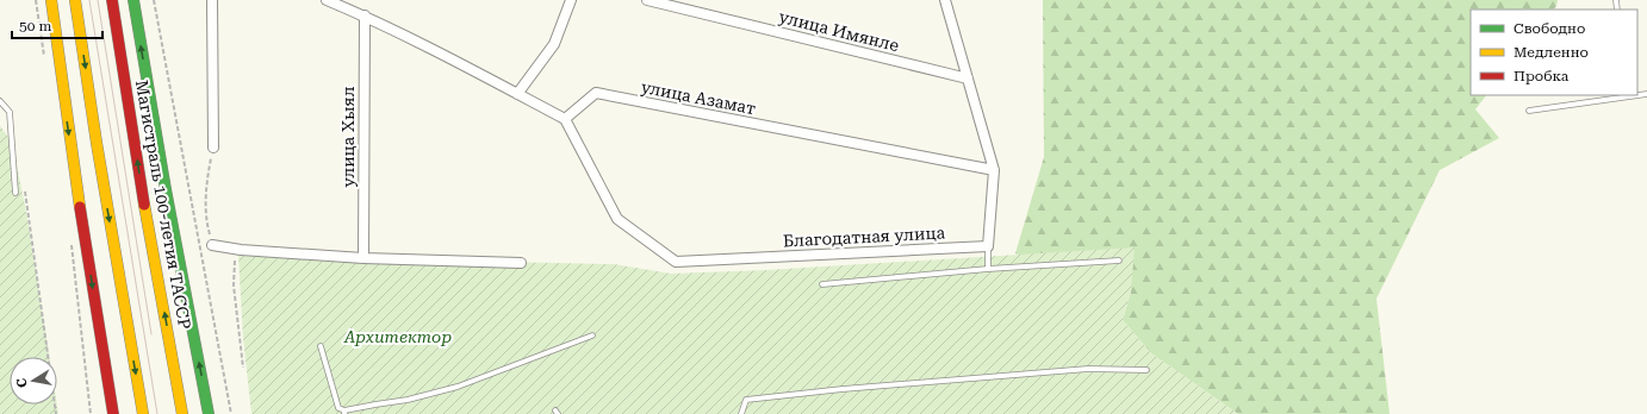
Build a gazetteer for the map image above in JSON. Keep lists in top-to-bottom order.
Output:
{
  "streets": {
    "main road": ["Магистраль 100-летия ТАССР"],
    "street": [
      "улица Имянле",
      "улица Азамат",
      "улица Хыял",
      "Благодатная улица"
    ]
  },
  "crossings": [
    ["улица Азамат", "Благодатная улица"]
  ],
  "parks": ["Архитектор"],
  "legend": ["Свободно", "Медленно", "Пробка"],
  "scale_bar": "50 m",
  "north": "left"
}
